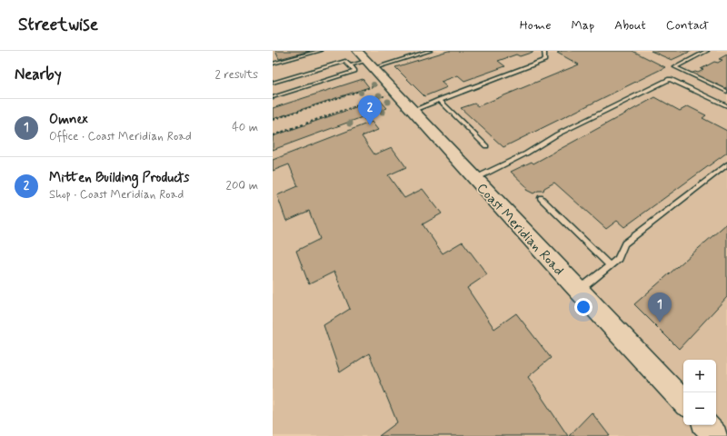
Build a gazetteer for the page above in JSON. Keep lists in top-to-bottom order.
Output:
{
  "streets": {
    "street": ["Coast Meridian Road"]
  },
  "page": {
    "header": "Streetwise",
    "nav": [
      "Home",
      "Map",
      "About",
      "Contact"
    ],
    "heading": ["Nearby", "2 results"],
    "pins": ["2", "1"],
    "list": [
      {
        "mark": "1",
        "name": "Omnex",
        "note": "Office · Coast Meridian Road",
        "value": "40 m"
      },
      {
        "mark": "2",
        "name": "Mitten Building Products",
        "note": "Shop · Coast Meridian Road",
        "value": "200 m"
      }
    ],
    "map_buttons": ["+", "−"]
  }
}
